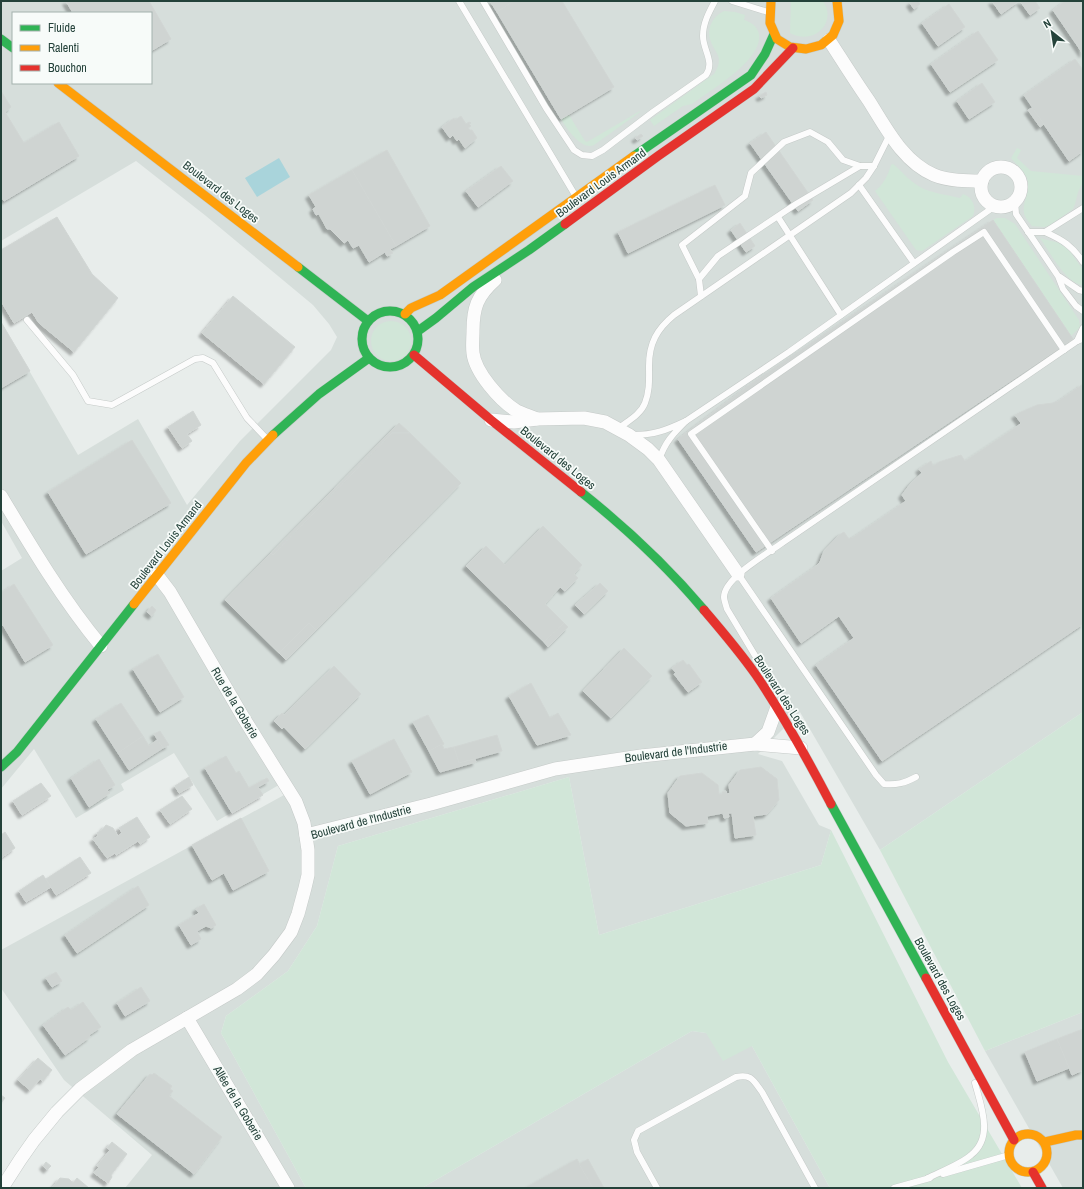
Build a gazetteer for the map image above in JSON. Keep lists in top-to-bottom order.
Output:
{
  "streets": {
    "main road": ["Boulevard Louis Armand", "Boulevard des Loges"],
    "street": ["Rue de la Goberie", "Boulevard de l'Industrie", "Allée de la Goberie"]
  },
  "crossings": [
    ["Boulevard Louis Armand", "Boulevard des Loges"],
    ["Boulevard Louis Armand", "Rue de la Goberie"],
    ["Boulevard des Loges", "Boulevard de l'Industrie"],
    ["Rue de la Goberie", "Boulevard de l'Industrie"],
    ["Boulevard de l'Industrie", "Allée de la Goberie"]
  ],
  "legend": ["Fluide", "Ralenti", "Bouchon"],
  "north": "top left"
}
